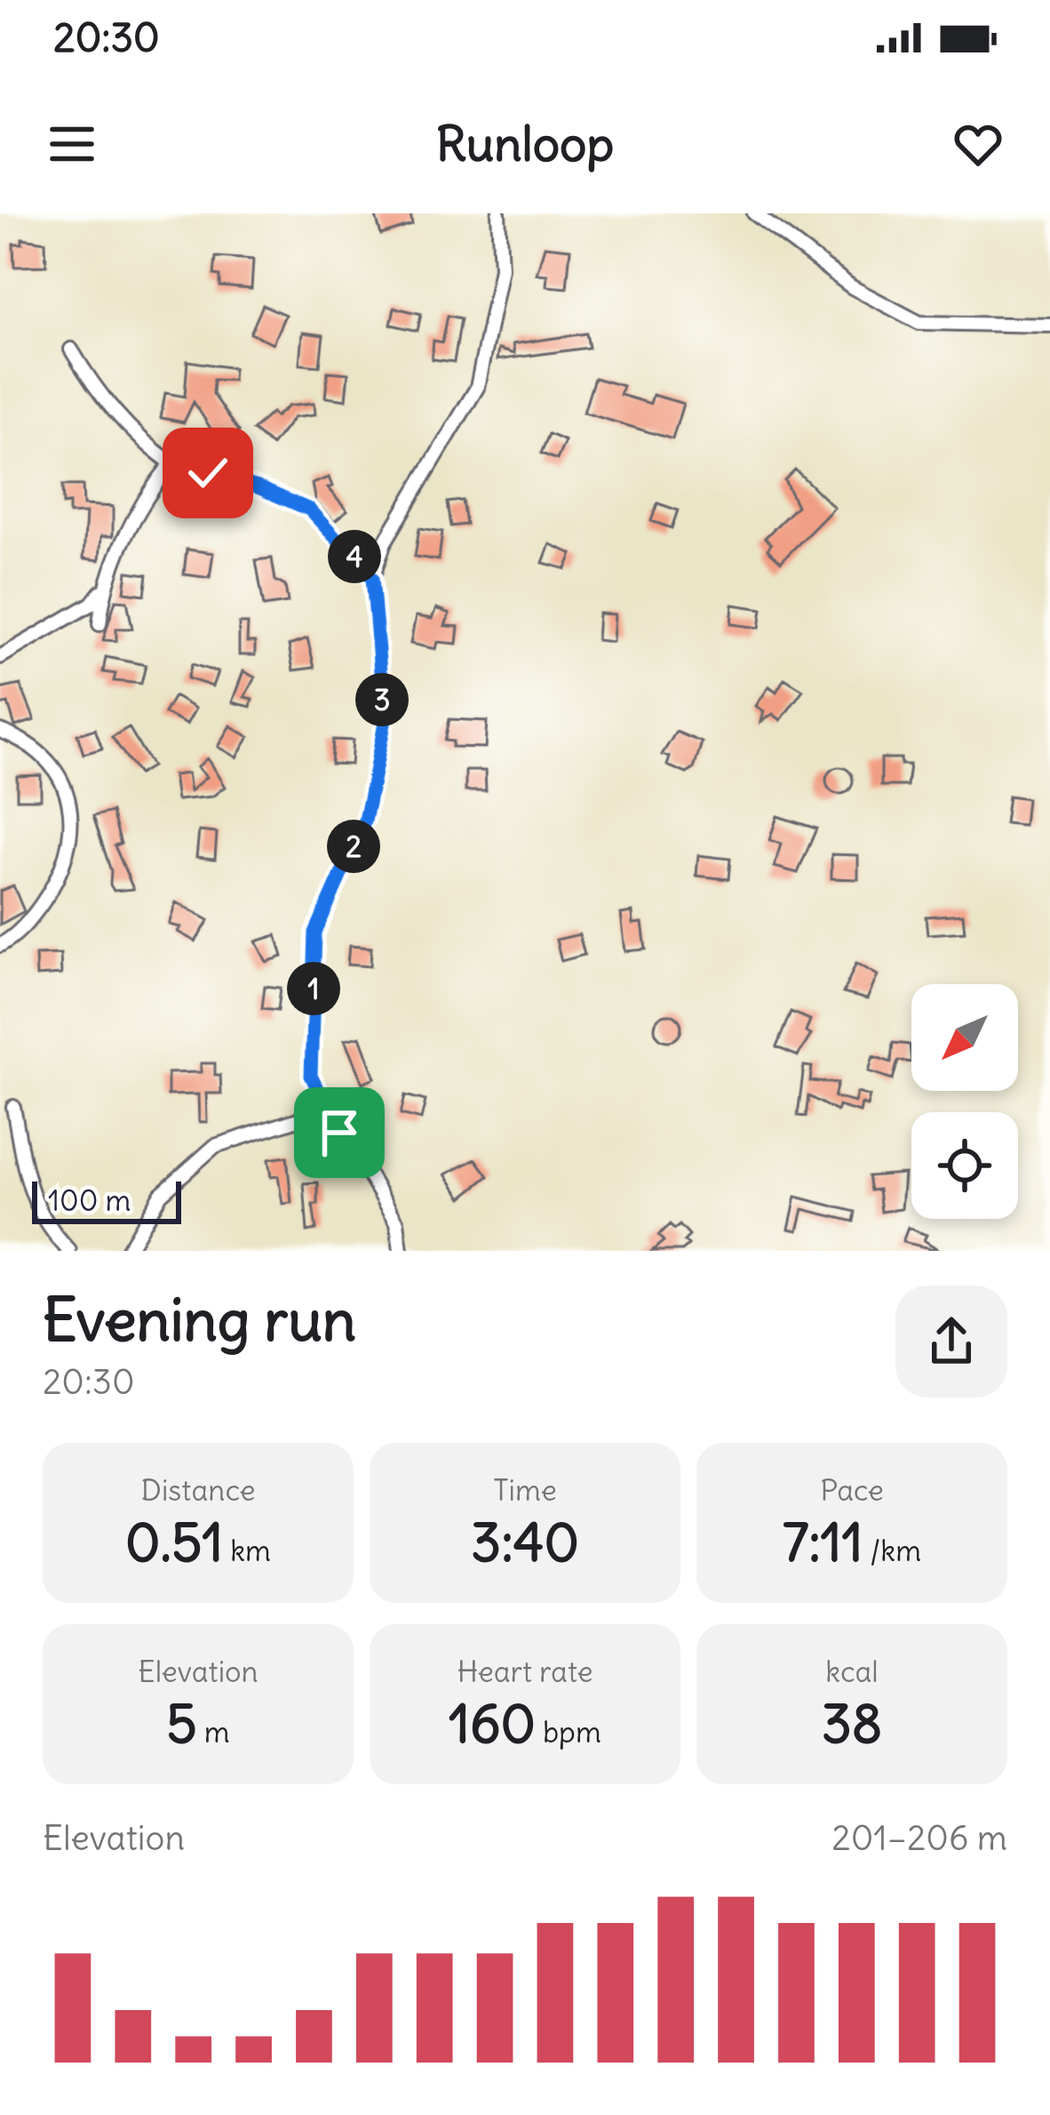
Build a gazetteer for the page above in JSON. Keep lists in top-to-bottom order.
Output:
{
  "scale_bar": "100 m",
  "north": "bottom left",
  "page": {
    "status": "20:30",
    "header": "Runloop",
    "pins": [
      "4",
      "3",
      "2",
      "1"
    ],
    "scale": "100 m",
    "heading": ["Evening run", "20:30"],
    "stats": [
      ["Distance", "0.51 km"],
      ["Time", "3:40"],
      ["Pace", "7:11 /km"],
      ["Elevation", "5 m"],
      ["Heart rate", "160 bpm"],
      ["kcal", "38"]
    ],
    "chart": ["Elevation", "201–206 m"]
  }
}
